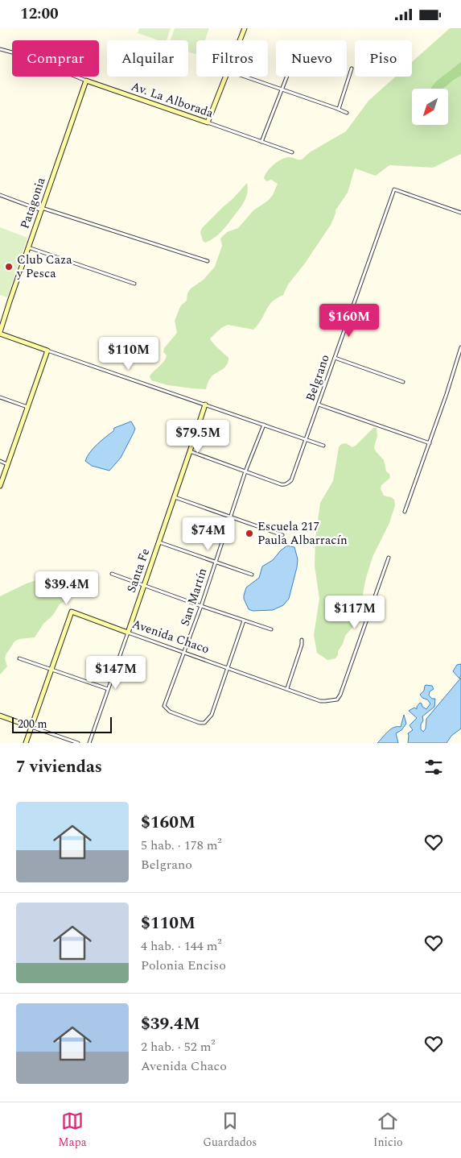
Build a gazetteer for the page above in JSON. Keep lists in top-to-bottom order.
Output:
{
  "streets": {
    "main road": [
      "Av. La Alborada",
      "Patagonia",
      "Santa Fe",
      "Avenida Chaco"
    ],
    "street": ["Belgrano", "San Martín"]
  },
  "crossings": [
    ["Av. La Alborada", "Patagonia"],
    ["Belgrano", "San Martín"],
    ["Santa Fe", "Avenida Chaco"],
    ["San Martín", "Avenida Chaco"]
  ],
  "places": ["Club Caza y Pesca", "Escuela 217 Paula Albarracín"],
  "scale_bar": "200 m",
  "north": "bottom left",
  "page": {
    "status": "12:00",
    "chip": [
      "Comprar",
      "Alquilar",
      "Filtros",
      "Nuevo",
      "Piso"
    ],
    "price": [
      "$160M",
      "$110M",
      "$79.5M",
      "$74M",
      "$39.4M",
      "$117M",
      "$147M"
    ],
    "scale": "200 m",
    "heading": "7 viviendas",
    "list": [
      {
        "name": "$160M",
        "note": "5 hab. · 178 m² · Belgrano"
      },
      {
        "name": "$110M",
        "note": "4 hab. · 144 m² · Polonia Enciso"
      },
      {
        "name": "$39.4M",
        "note": "2 hab. · 52 m² · Avenida Chaco"
      }
    ],
    "tabs": ["Mapa", "Guardados", "Inicio"]
  }
}
